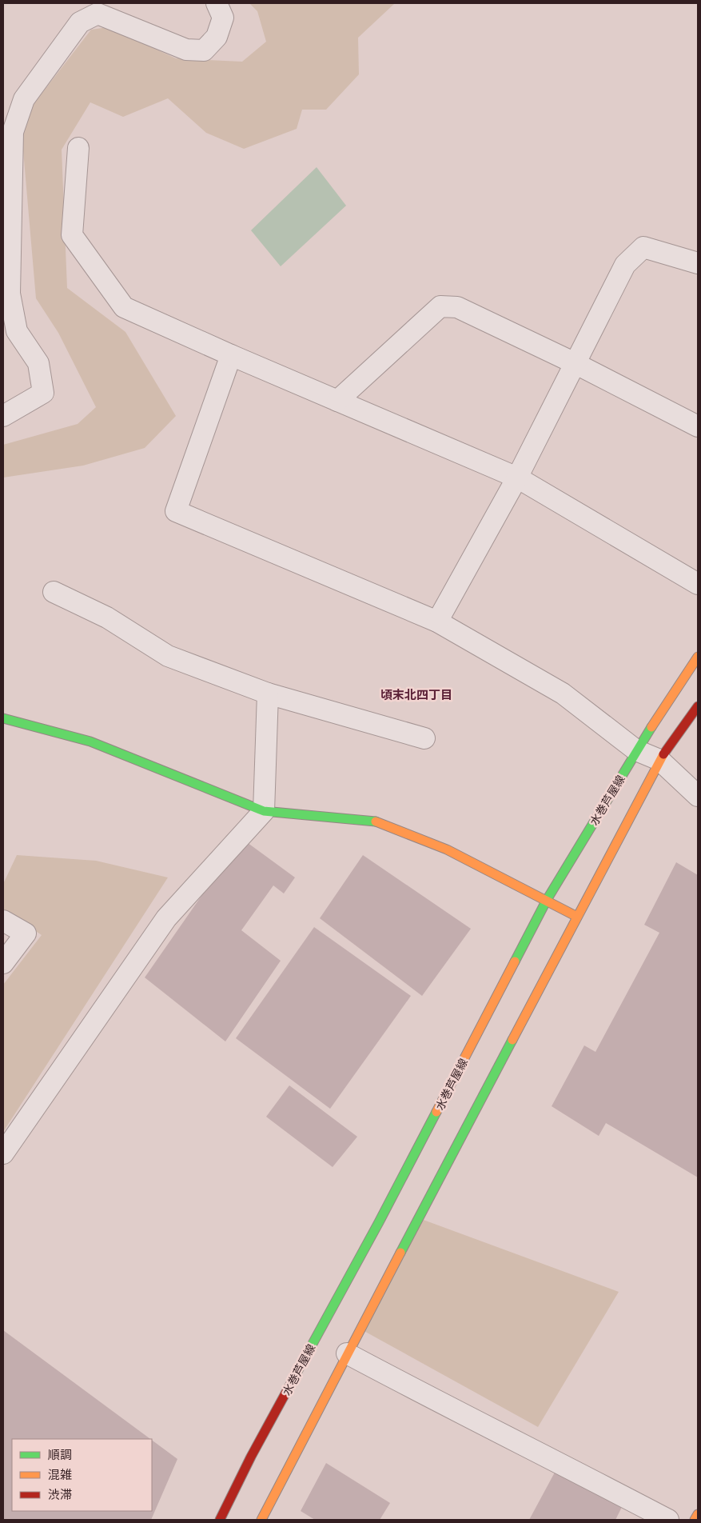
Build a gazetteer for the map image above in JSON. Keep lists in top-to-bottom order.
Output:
{
  "streets": {
    "main road": ["水巻芦屋線"]
  },
  "districts": ["頃末北四丁目"],
  "legend": ["順調", "混雑", "渋滞"]
}
